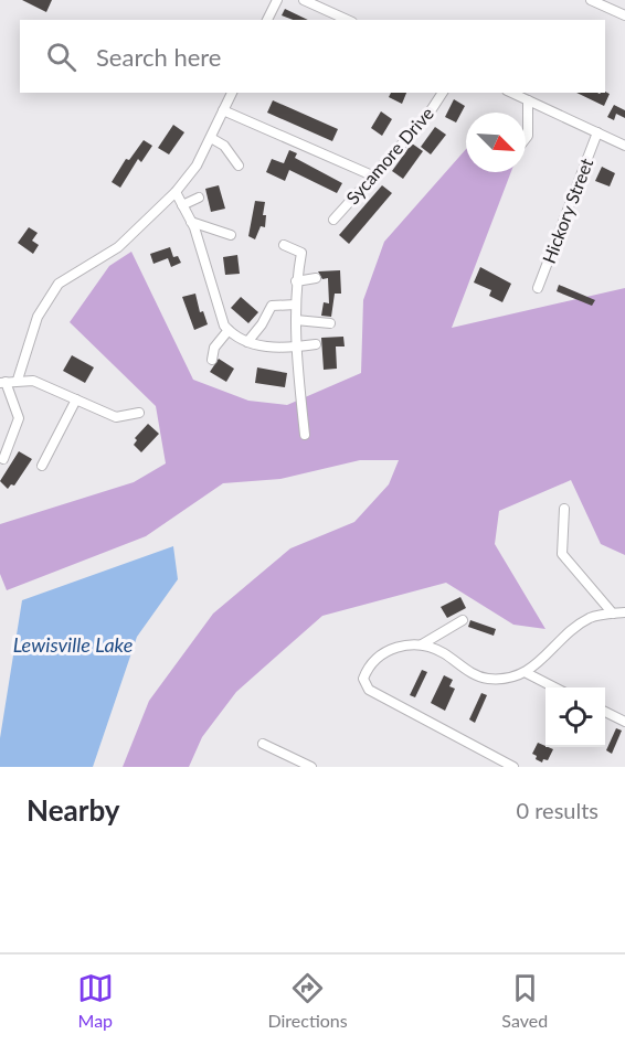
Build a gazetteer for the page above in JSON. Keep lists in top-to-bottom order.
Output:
{
  "streets": {
    "street": ["Sycamore Drive", "Hickory Street"]
  },
  "water": ["Lewisville Lake"],
  "north": "bottom right",
  "page": {
    "search": "Search here",
    "heading": ["Nearby", "0 results"],
    "nav": ["Map", "Directions", "Saved"]
  }
}
